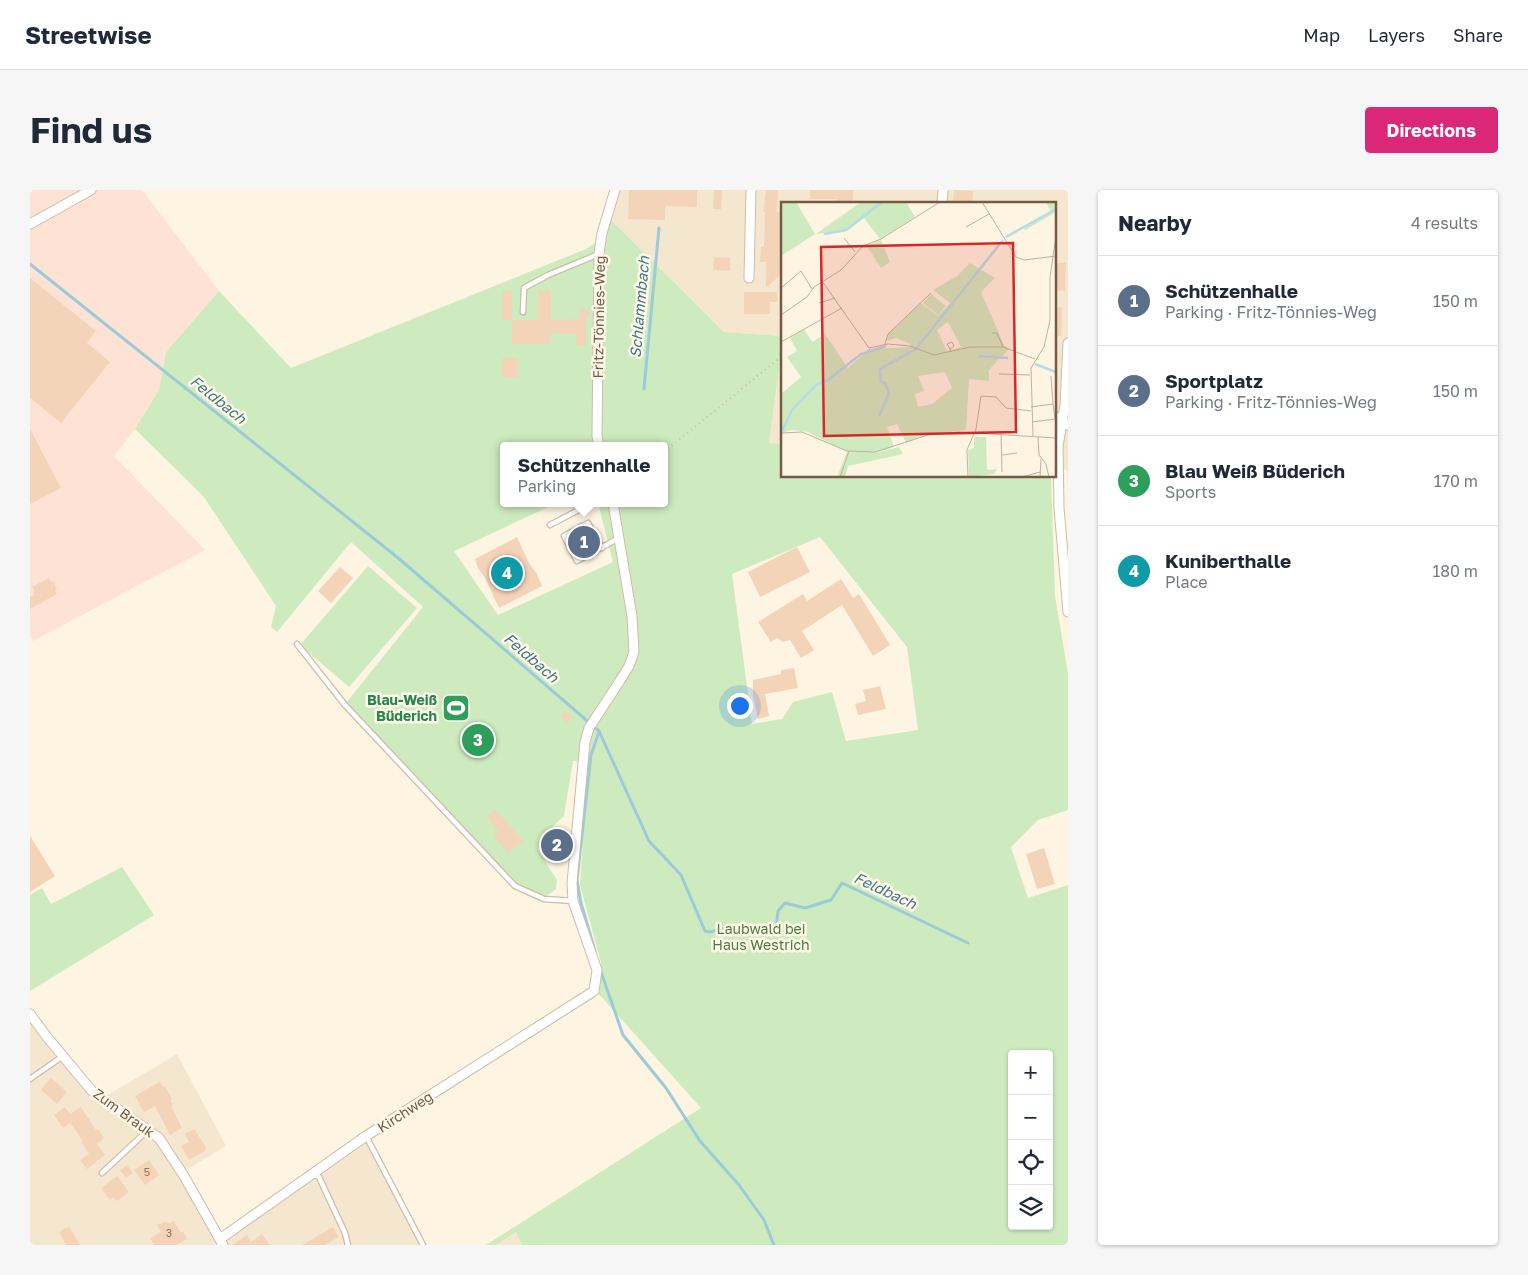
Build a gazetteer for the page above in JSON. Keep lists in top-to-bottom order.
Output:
{
  "streets": {
    "street": ["Fritz-Tönnies-Weg", "Kirchweg", "Zum Brauk"]
  },
  "crossings": [
    ["Kirchweg", "Zum Brauk"]
  ],
  "water": ["Schlammbach", "Feldbach"],
  "parks": ["Laubwald bei Haus Westrich"],
  "places": {
    "sports": ["Blau-Weiß Büderich"]
  },
  "house_numbers": ["5", "3"],
  "page": {
    "header": "Streetwise",
    "nav": ["Map", "Layers", "Share"],
    "buttons": "Directions",
    "title": "Find us",
    "heading": ["Nearby", "4 results"],
    "list": [
      {
        "mark": "1",
        "name": "Schützenhalle",
        "note": "Parking · Fritz-Tönnies-Weg",
        "value": "150 m"
      },
      {
        "mark": "2",
        "name": "Sportplatz",
        "note": "Parking · Fritz-Tönnies-Weg",
        "value": "150 m"
      },
      {
        "mark": "3",
        "name": "Blau Weiß Büderich",
        "note": "Sports",
        "value": "170 m"
      },
      {
        "mark": "4",
        "name": "Kuniberthalle",
        "note": "Place",
        "value": "180 m"
      }
    ],
    "popup": ["Schützenhalle", "Parking"],
    "pins": [
      "1",
      "4",
      "3",
      "2"
    ],
    "map_buttons": ["+", "−"]
  }
}
